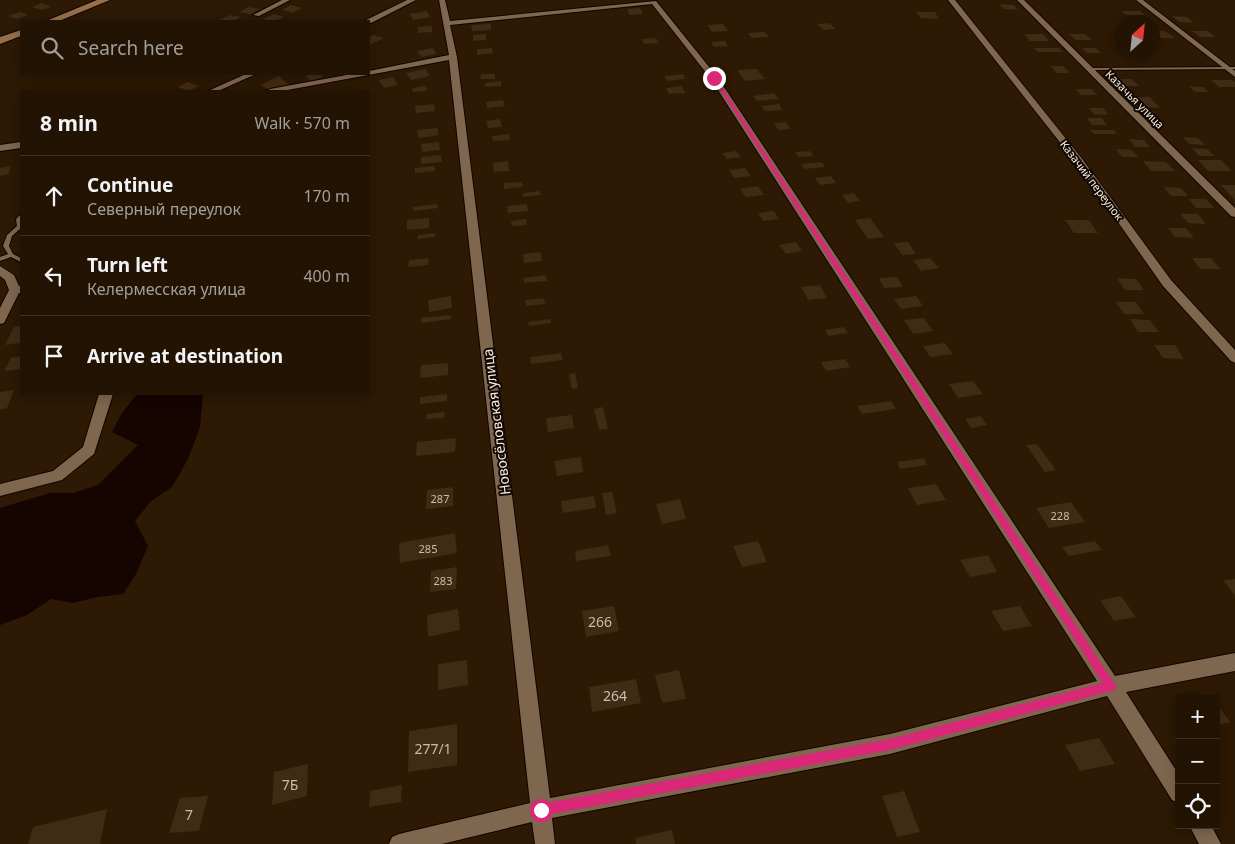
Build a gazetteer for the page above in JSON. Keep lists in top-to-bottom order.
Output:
{
  "streets": {
    "street": ["Казачья улица", "Казачий переулок", "Новосёловская улица"]
  },
  "house_numbers": [
    "287",
    "228",
    "285",
    "283",
    "266",
    "264",
    "277/1",
    "7Б",
    "7"
  ],
  "north": "top right",
  "page": {
    "search": "Search here",
    "heading": ["8 min", "Walk · 570 m"],
    "list": [
      ["Continue", "Северный переулок", "170 m"],
      ["Turn left", "Келермесская улица", "400 m"],
      "Arrive at destination"
    ],
    "map_buttons": ["+", "−"]
  }
}
